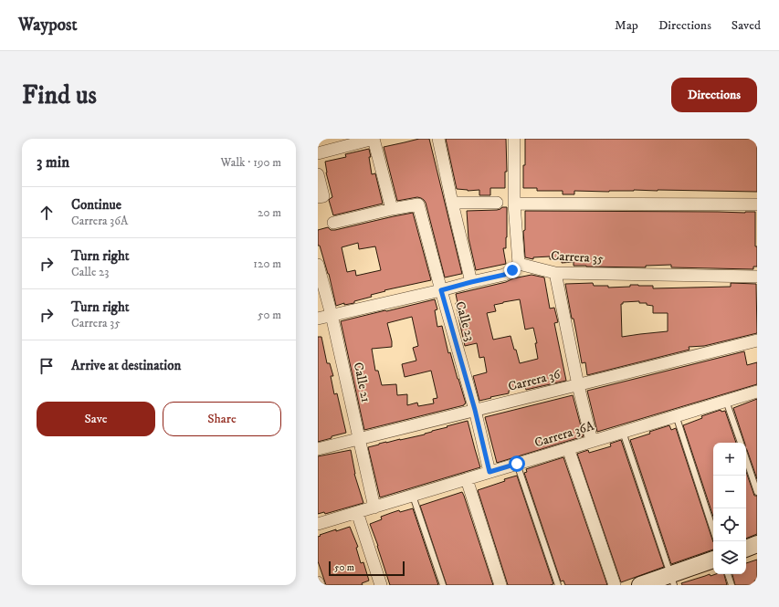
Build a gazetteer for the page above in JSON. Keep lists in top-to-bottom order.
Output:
{
  "streets": {
    "street": [
      "Carrera 35",
      "Calle 23",
      "Carrera 36",
      "Calle 21",
      "Carrera 36A"
    ]
  },
  "crossings": [
    ["Calle 23", "Carrera 36"],
    ["Calle 23", "Carrera 36A"],
    ["Carrera 36", "Calle 21"],
    ["Calle 21", "Carrera 36A"]
  ],
  "scale_bar": "50 m",
  "page": {
    "header": "Waypost",
    "nav": ["Map", "Directions", "Saved"],
    "buttons": [
      "Directions",
      ["Save", "Share"]
    ],
    "title": "Find us",
    "heading": ["3 min", "Walk · 190 m"],
    "list": [
      ["Continue", "Carrera 36A", "20 m"],
      ["Turn right", "Calle 23", "120 m"],
      ["Turn right", "Carrera 35", "50 m"],
      "Arrive at destination"
    ],
    "map_buttons": ["+", "−"],
    "scale": "50 m"
  }
}
